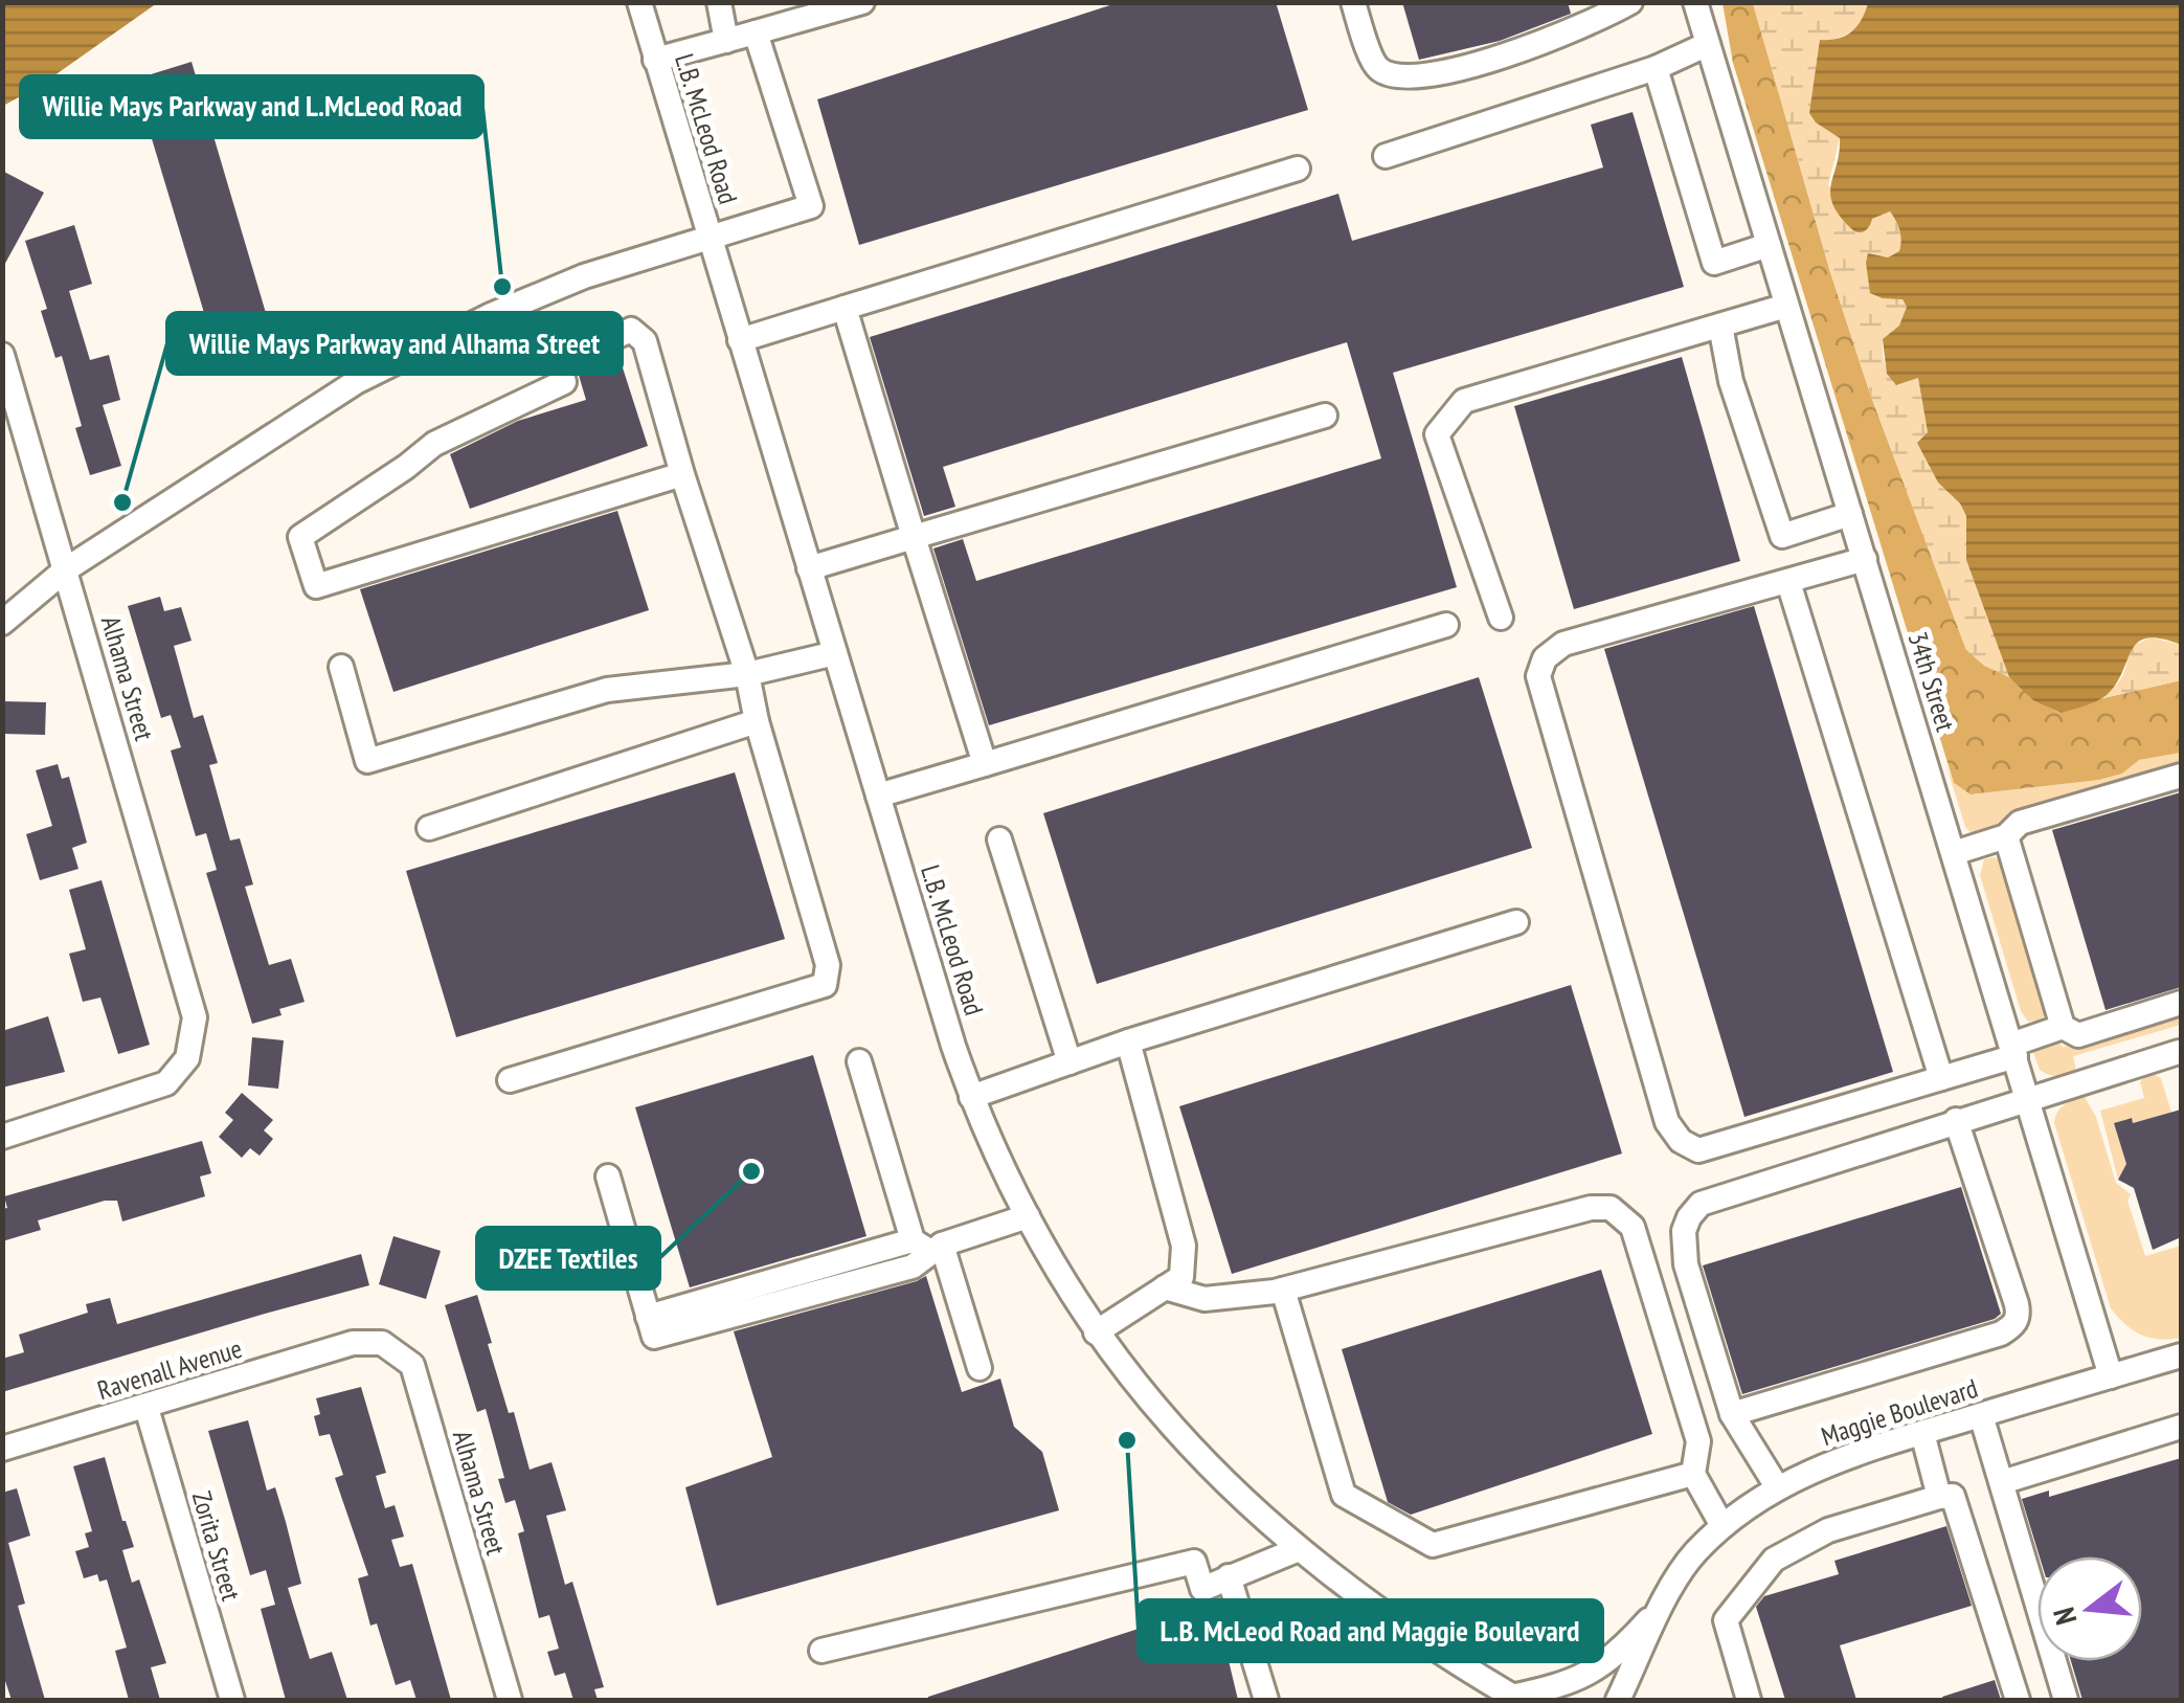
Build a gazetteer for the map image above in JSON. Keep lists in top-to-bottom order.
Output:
{
  "streets": {
    "street": [
      "L.B. McLeod Road",
      "Alhama Street",
      "34th Street",
      "Ravenall Avenue",
      "Maggie Boulevard",
      "Zorita Street"
    ]
  },
  "crossings": [
    ["Alhama Street", "Ravenall Avenue"],
    ["34th Street", "Maggie Boulevard"],
    ["Ravenall Avenue", "Zorita Street"]
  ],
  "places": [
    "Willie Mays Parkway and L.McLeod Road",
    "Willie Mays Parkway and Alhama Street",
    "DZEE Textiles",
    "L.B. McLeod Road and Maggie Boulevard"
  ],
  "north": "left"
}
